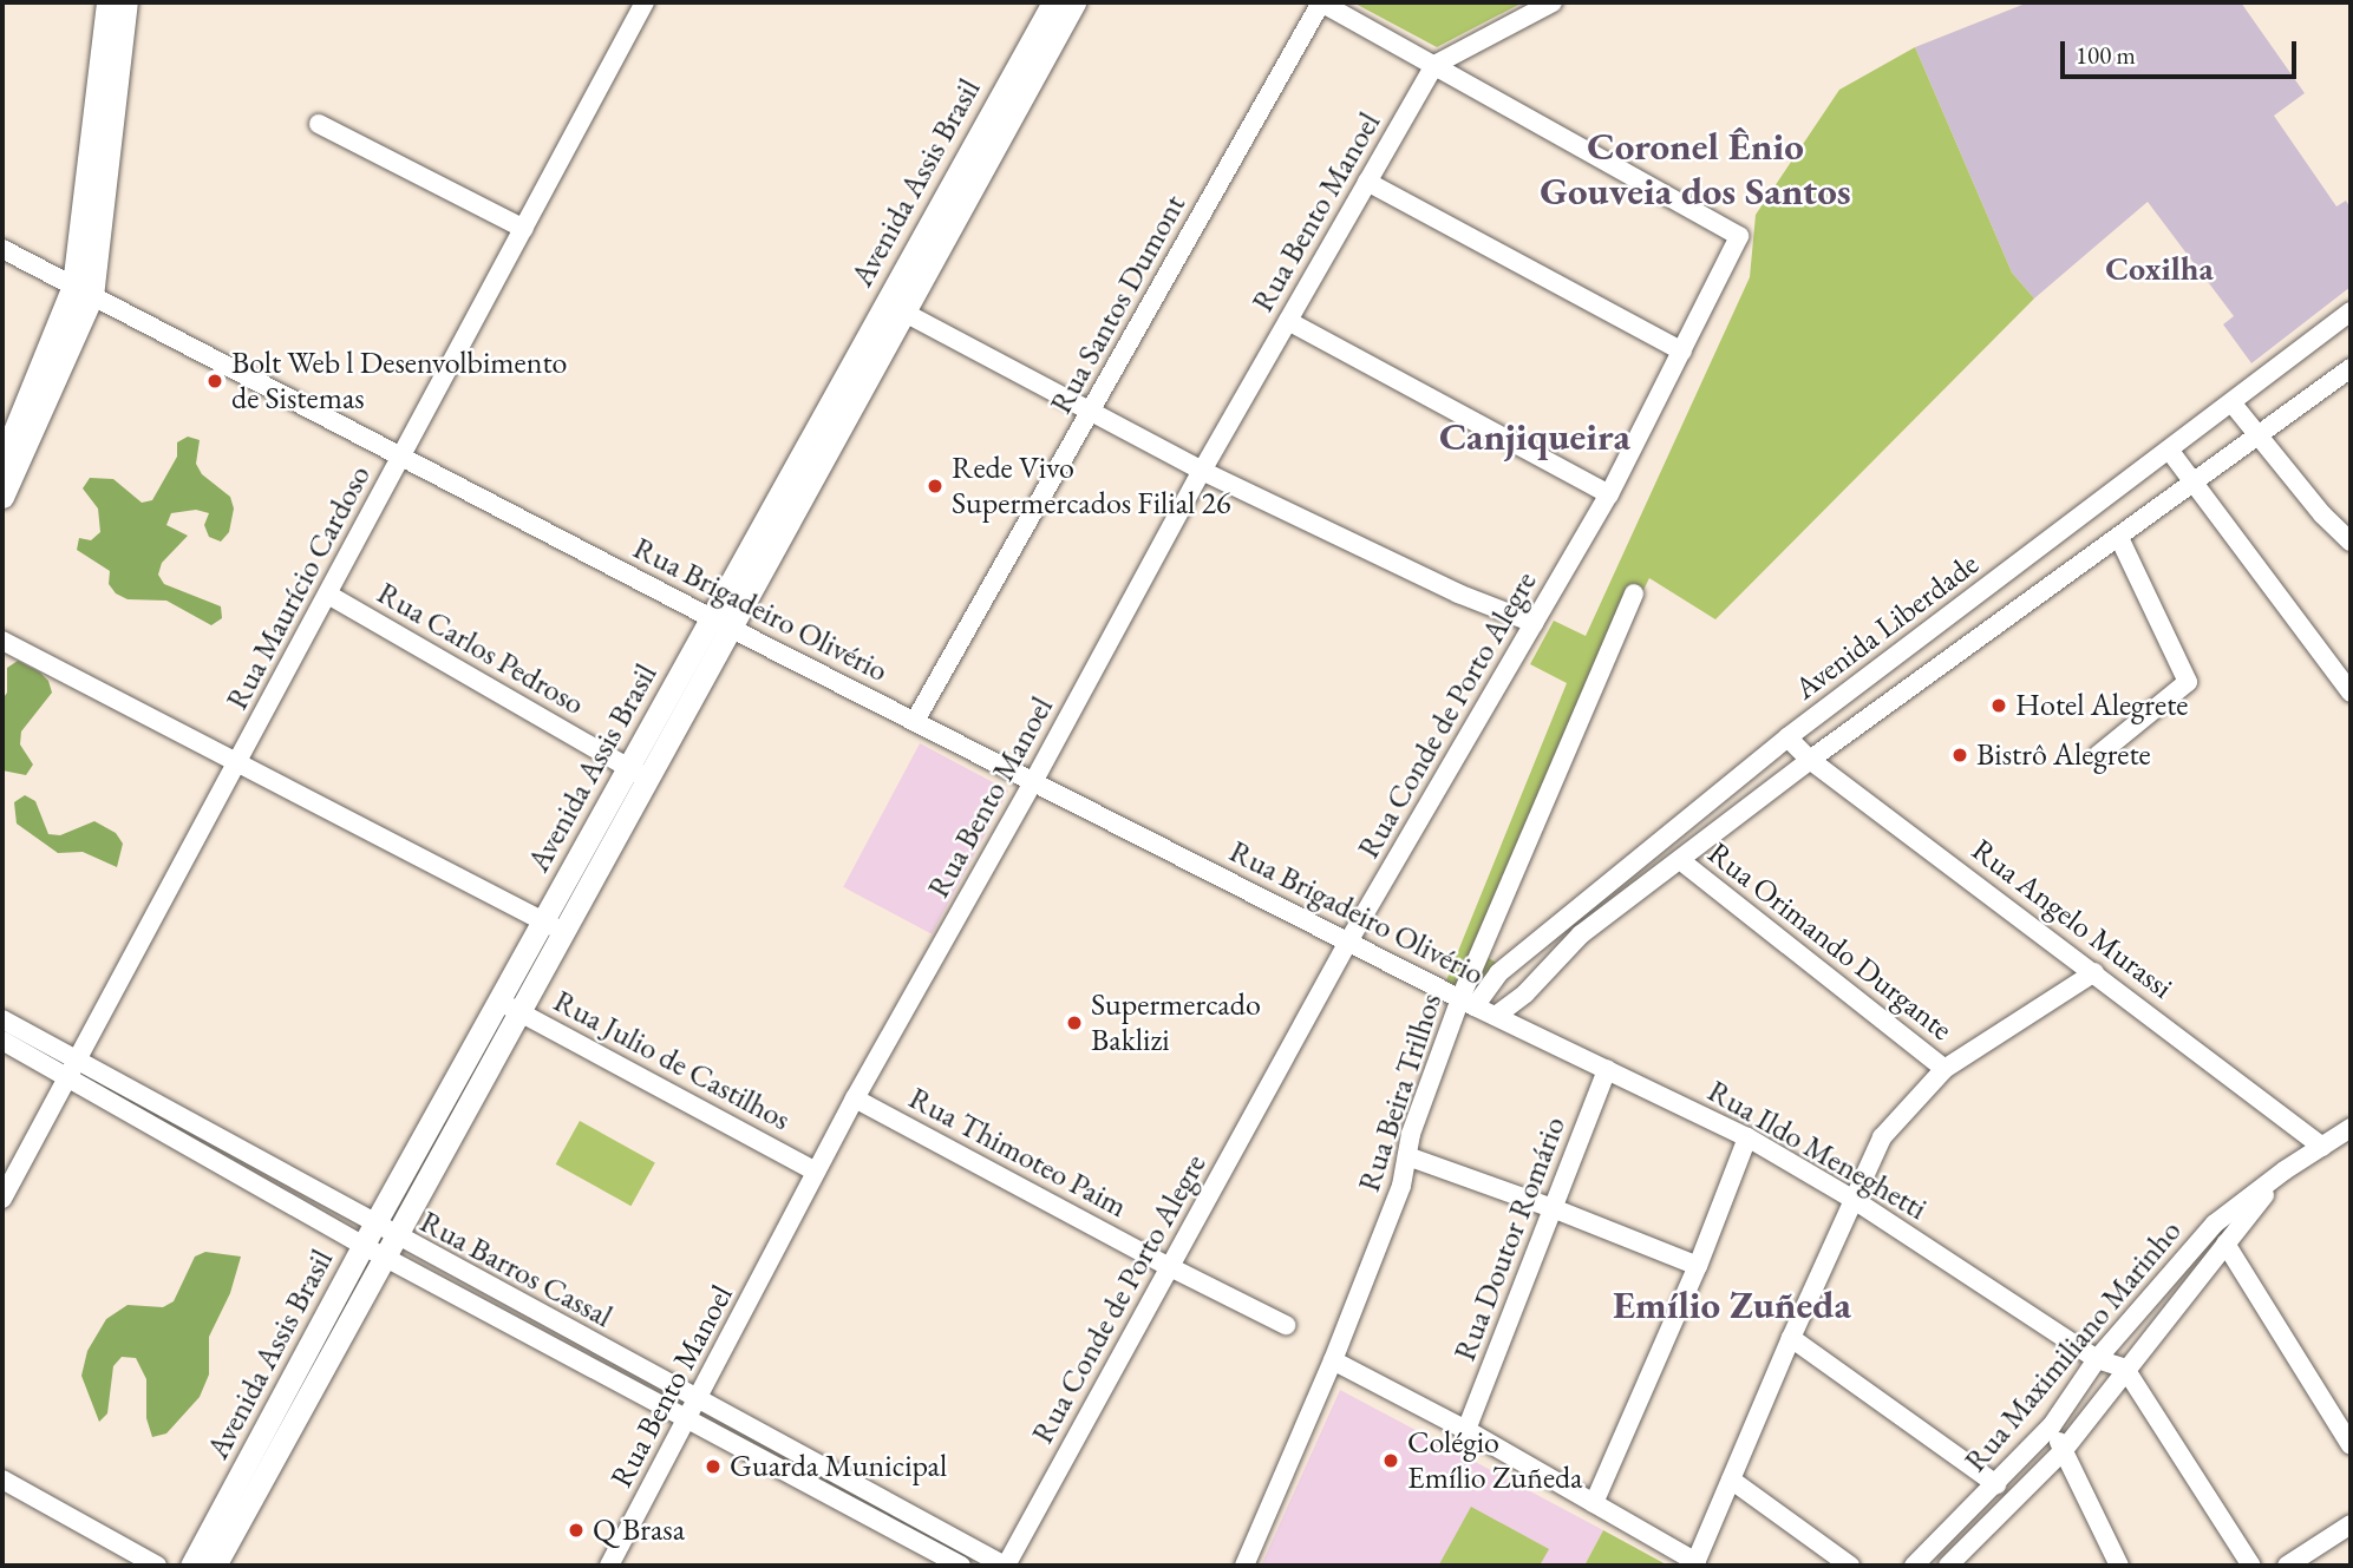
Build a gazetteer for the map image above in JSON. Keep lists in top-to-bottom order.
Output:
{
  "streets": {
    "main road": ["Avenida Assis Brasil"],
    "street": [
      "Rua Bento Manoel",
      "Rua Santos Dumont",
      "Rua Maurício Cardoso",
      "Rua Brigadeiro Olivério",
      "Avenida Liberdade",
      "Rua Carlos Pedroso",
      "Rua Conde de Porto Alegre",
      "Rua Angelo Murassi",
      "Rua Orimando Durgante",
      "Rua Julio de Castilhos",
      "Rua Beira Trilhos",
      "Rua Ildo Meneghetti",
      "Rua Thimoteo Paim",
      "Rua Doutor Romário",
      "Rua Barros Cassal",
      "Rua Maximiliano Marinho"
    ]
  },
  "crossings": [
    ["Avenida Assis Brasil", "Rua Brigadeiro Olivério"],
    ["Avenida Assis Brasil", "Rua Carlos Pedroso"],
    ["Avenida Assis Brasil", "Rua Julio de Castilhos"],
    ["Avenida Assis Brasil", "Rua Barros Cassal"],
    ["Rua Bento Manoel", "Rua Brigadeiro Olivério"],
    ["Rua Bento Manoel", "Rua Conde de Porto Alegre"],
    ["Rua Bento Manoel", "Rua Julio de Castilhos"],
    ["Rua Bento Manoel", "Rua Thimoteo Paim"],
    ["Rua Bento Manoel", "Rua Barros Cassal"],
    ["Rua Santos Dumont", "Rua Brigadeiro Olivério"],
    ["Rua Maurício Cardoso", "Rua Brigadeiro Olivério"],
    ["Rua Maurício Cardoso", "Rua Carlos Pedroso"],
    ["Rua Maurício Cardoso", "Rua Barros Cassal"],
    ["Rua Brigadeiro Olivério", "Avenida Liberdade"],
    ["Rua Brigadeiro Olivério", "Rua Conde de Porto Alegre"],
    ["Rua Brigadeiro Olivério", "Rua Beira Trilhos"],
    ["Rua Brigadeiro Olivério", "Rua Ildo Meneghetti"],
    ["Avenida Liberdade", "Rua Angelo Murassi"],
    ["Avenida Liberdade", "Rua Orimando Durgante"],
    ["Avenida Liberdade", "Rua Beira Trilhos"],
    ["Avenida Liberdade", "Rua Ildo Meneghetti"],
    ["Rua Conde de Porto Alegre", "Rua Thimoteo Paim"],
    ["Rua Conde de Porto Alegre", "Rua Barros Cassal"],
    ["Rua Angelo Murassi", "Rua Maximiliano Marinho"],
    ["Rua Ildo Meneghetti", "Rua Doutor Romário"],
    ["Rua Ildo Meneghetti", "Rua Maximiliano Marinho"]
  ],
  "districts": [
    "Coronel Ênio Gouveia dos Santos",
    "Coxilha",
    "Canjiqueira",
    "Emílio Zuñeda"
  ],
  "places": [
    "Bolt Web l Desenvolbimento de Sistemas",
    "Rede Vivo Supermercados Filial 26",
    "Hotel Alegrete",
    "Bistrô Alegrete",
    "Supermercado Baklizi",
    "Colégio Emílio Zuñeda",
    "Guarda Municipal",
    "Q Brasa"
  ],
  "scale_bar": "100 m"
}
